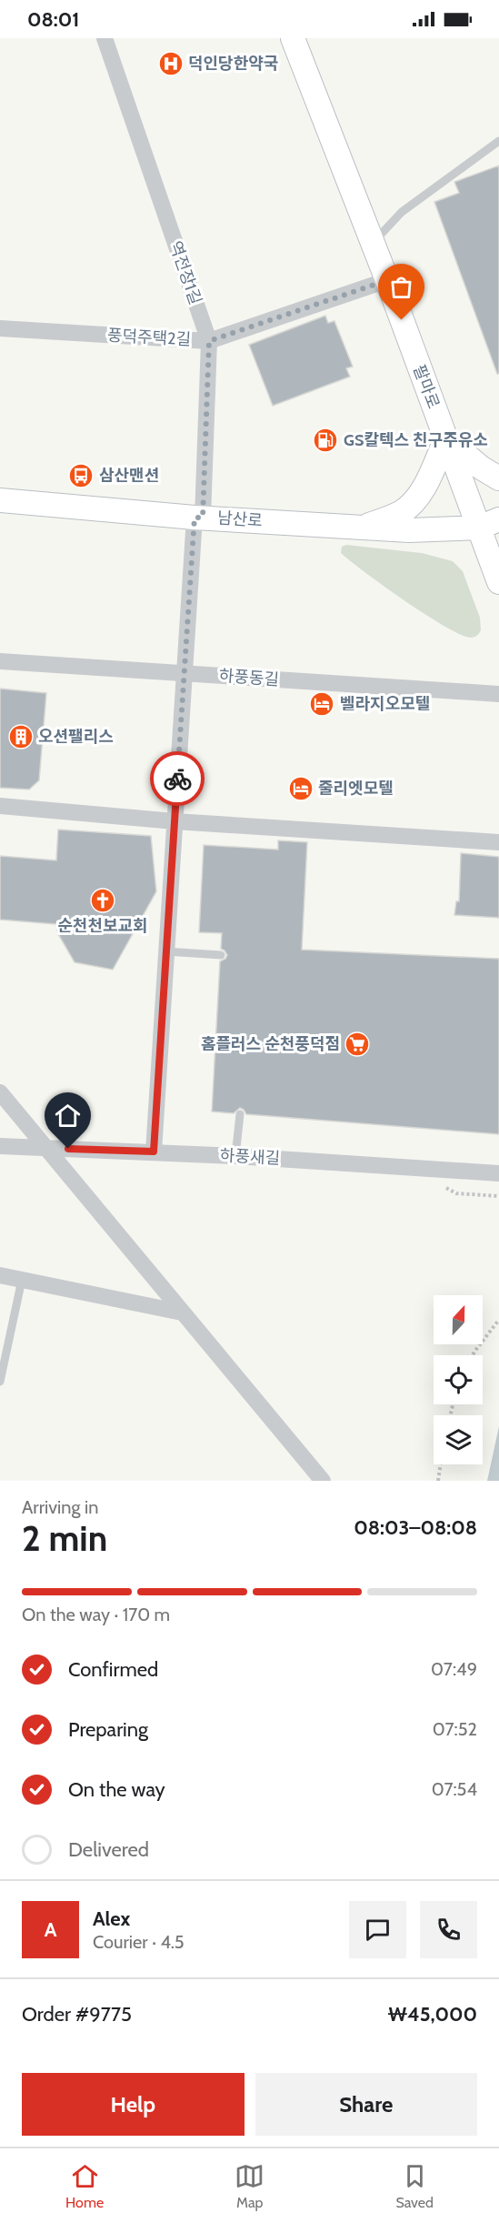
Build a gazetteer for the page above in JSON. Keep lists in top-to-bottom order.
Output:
{
  "streets": {
    "street": [
      "역전장1길",
      "풍덕주택2길",
      "팔마로",
      "남산로",
      "하풍동길",
      "하풍새길"
    ]
  },
  "crossings": [
    ["역전장1길", "풍덕주택2길"],
    ["역전장1길", "남산로"],
    ["역전장1길", "하풍동길"],
    ["역전장1길", "하풍새길"],
    ["풍덕주택2길", "팔마로"],
    ["팔마로", "남산로"]
  ],
  "places": {
    "hospital": ["덕인당한약국"],
    "fuel station": ["GS칼텍스 친구주유소"],
    "bus stop": ["삼산맨션"],
    "hotel": ["벨라지오모텔", "줄리엣모텔"],
    "building": ["오션팰리스"],
    "church": ["순천천보교회"],
    "supermarket": ["홈플러스 순천풍덕점"]
  },
  "north": "top",
  "page": {
    "status": "08:01",
    "heading": ["2 min", "Arriving in", "08:03–08:08"],
    "panel": [
      "Alex",
      "Courier · 4.5",
      "Order #9775",
      "₩45,000"
    ],
    "bar": "On the way · 170 m",
    "list": [
      ["Confirmed", "07:49"],
      ["Preparing", "07:52"],
      ["On the way", "07:54"],
      "Delivered"
    ],
    "round": "A",
    "buttons": ["Help", "Share"],
    "tabs": ["Home", "Map", "Saved"]
  }
}
